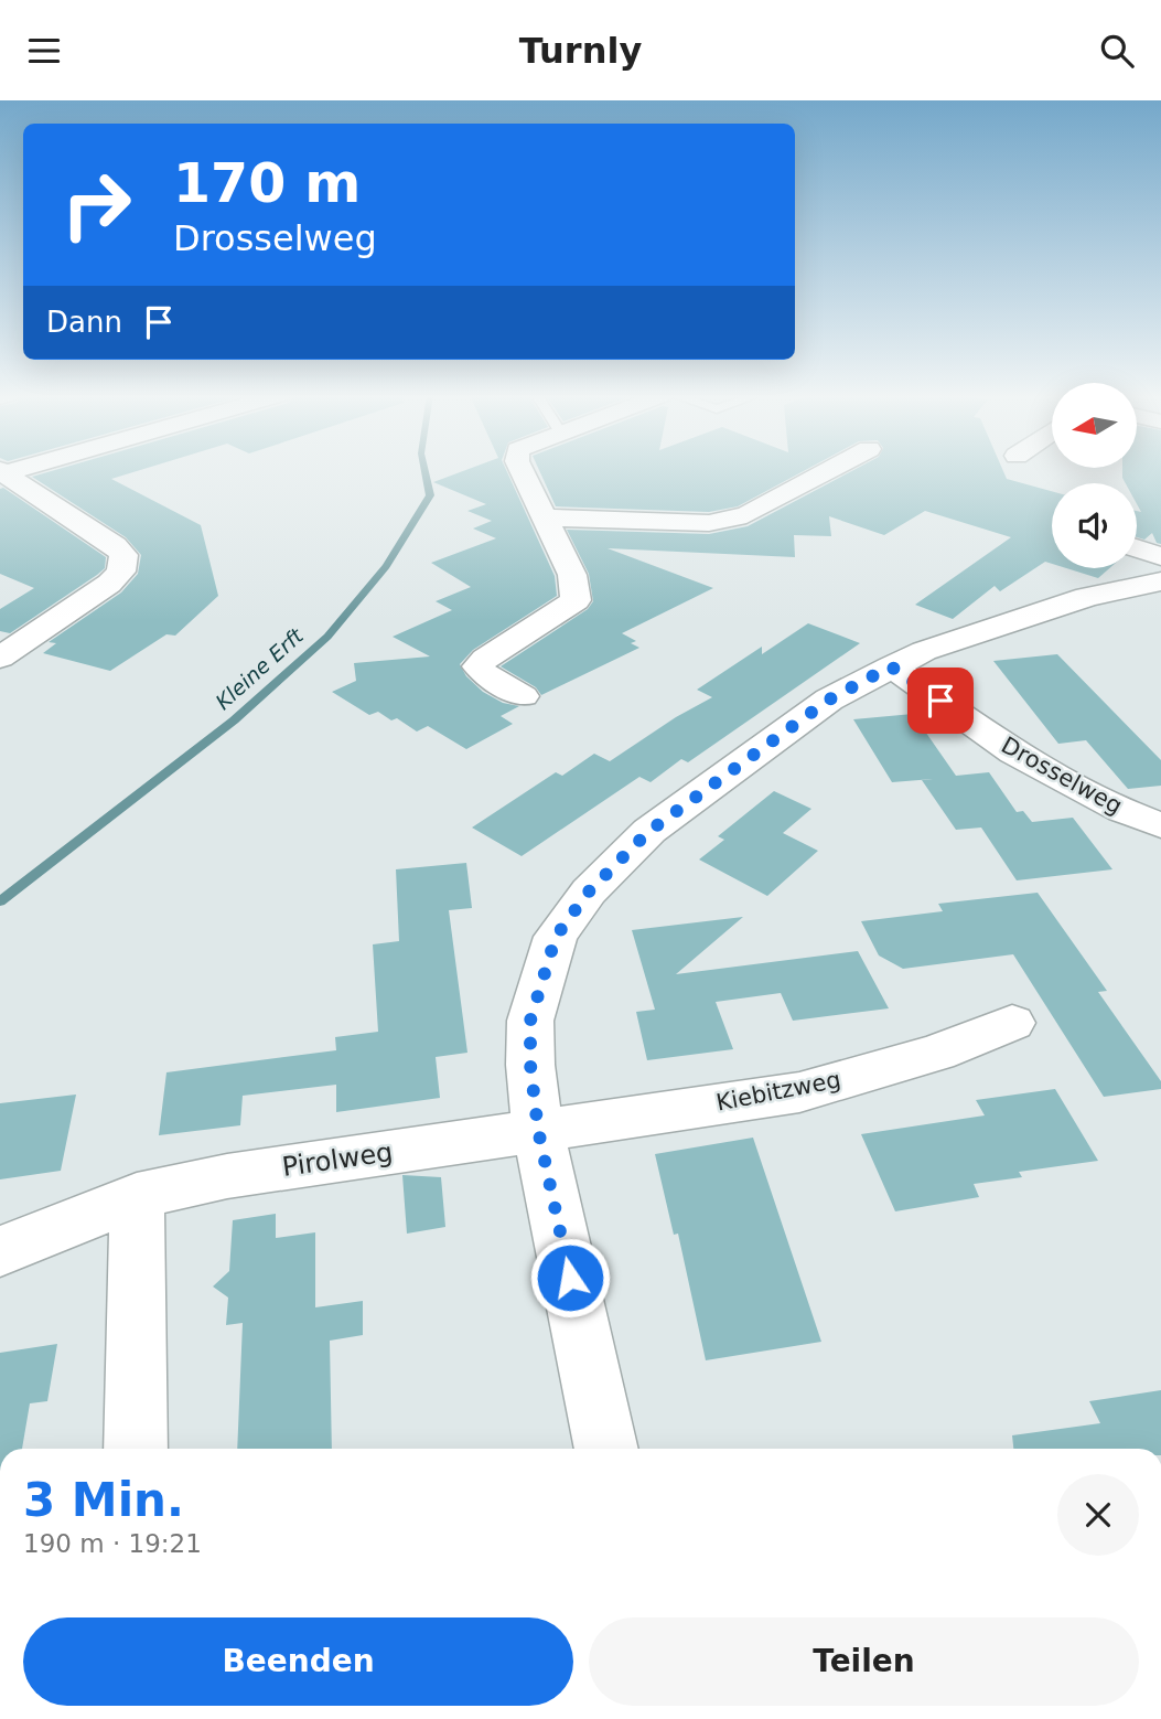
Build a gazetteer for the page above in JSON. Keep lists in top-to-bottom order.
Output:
{
  "streets": {
    "street": ["Drosselweg", "Kiebitzweg", "Pirolweg"]
  },
  "crossings": [
    ["Kiebitzweg", "Pirolweg"]
  ],
  "water": ["Kleine Erft"],
  "north": "left",
  "page": {
    "header": "Turnly",
    "turn": ["170 m", "Drosselweg"],
    "then": "Dann",
    "heading": ["3 Min.", "190 m · 19:21"],
    "buttons": ["Beenden", "Teilen"]
  }
}
